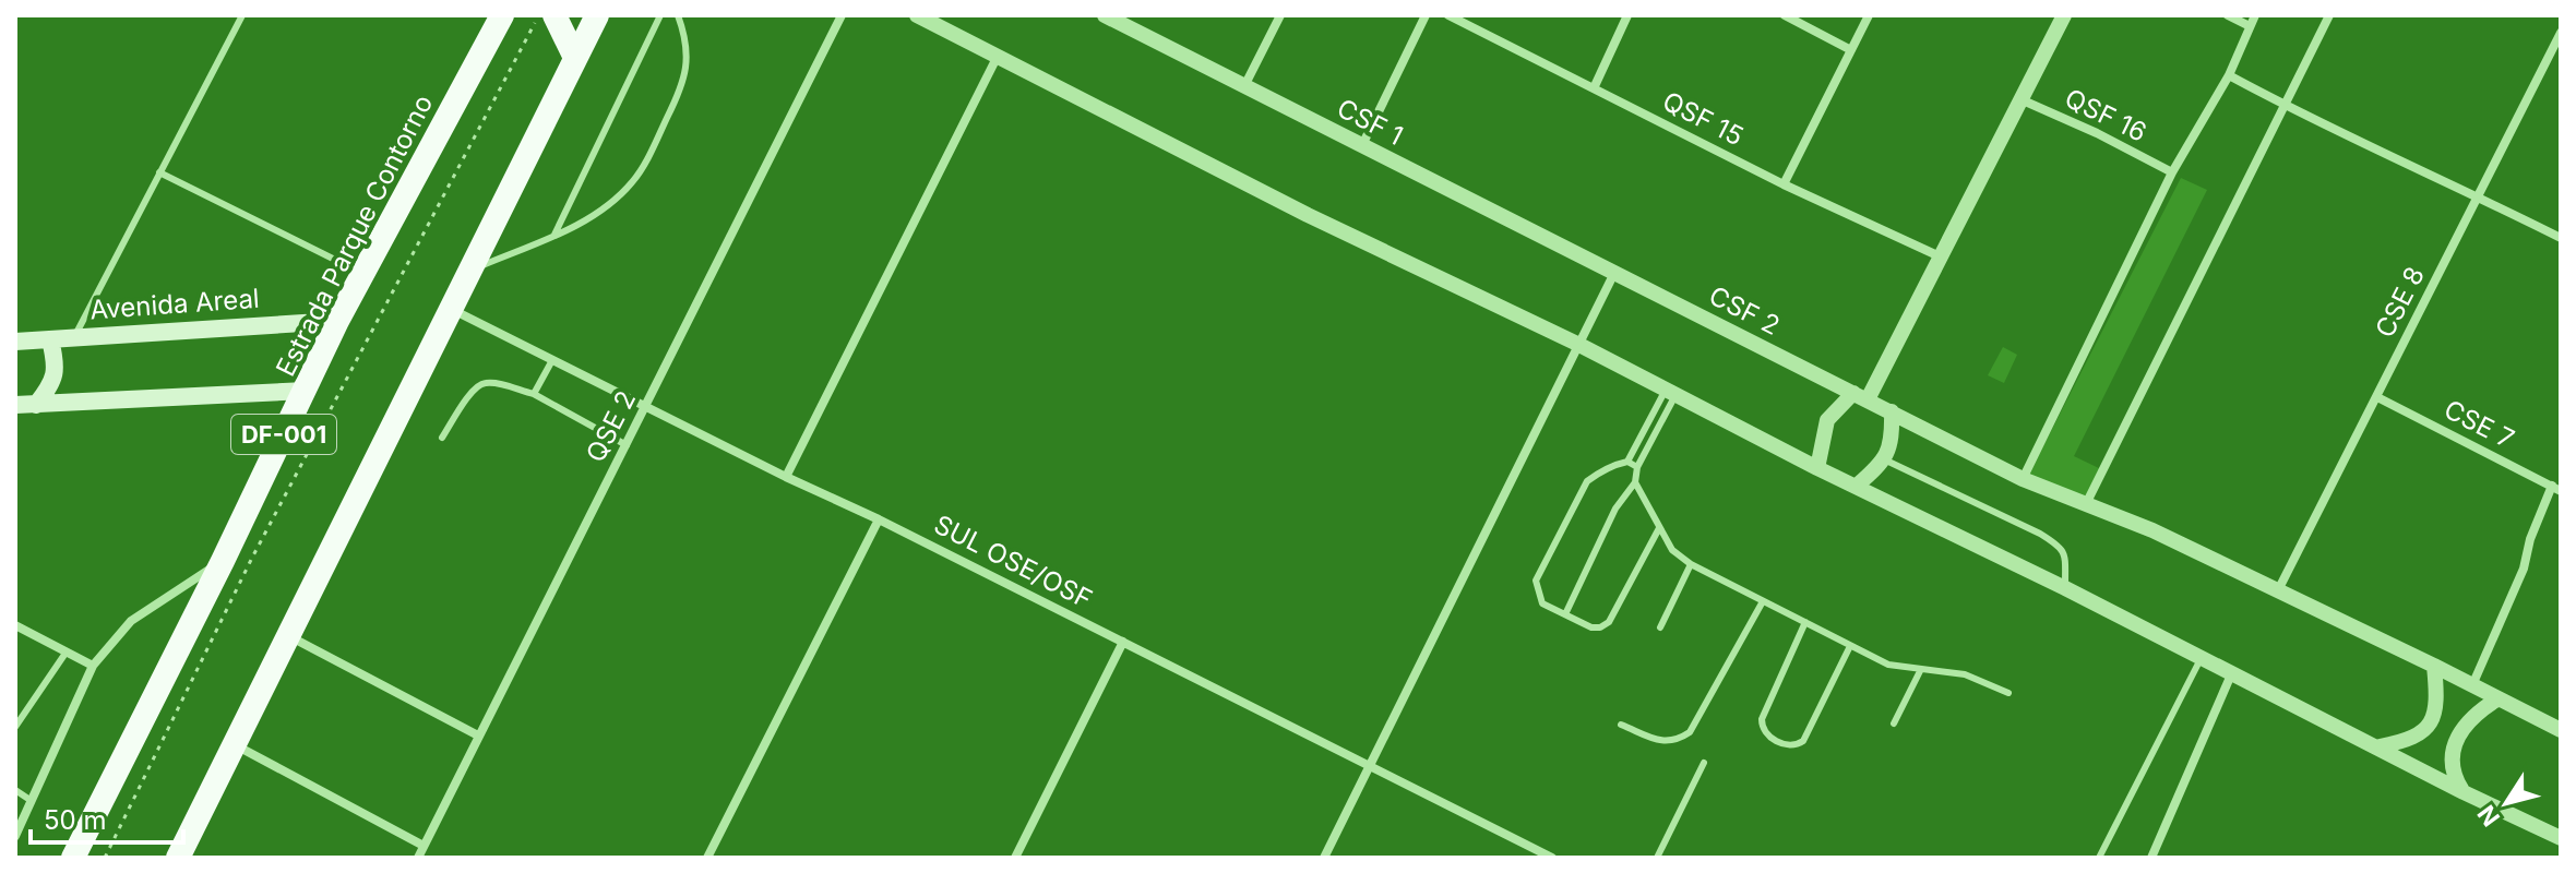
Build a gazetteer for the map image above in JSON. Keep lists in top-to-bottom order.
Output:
{
  "streets": {
    "highway": ["Estrada Parque Contorno", "DF-001"],
    "main road": ["Avenida Areal"],
    "street": [
      "QSF 16",
      "QSF 15",
      "CSF 1",
      "CSE 8",
      "CSF 2",
      "CSE 7",
      "QSE 2",
      "SUL OSE/OSF"
    ]
  },
  "crossings": [
    ["CSF 1", "CSF 2"],
    ["Estrada Parque Contorno", "Avenida Areal"],
    ["CSE 8", "CSE 7"],
    ["QSE 2", "SUL OSE/OSF"],
    ["DF-001", "SUL OSE/OSF"]
  ],
  "scale_bar": "50 m",
  "north": "bottom left"
}
